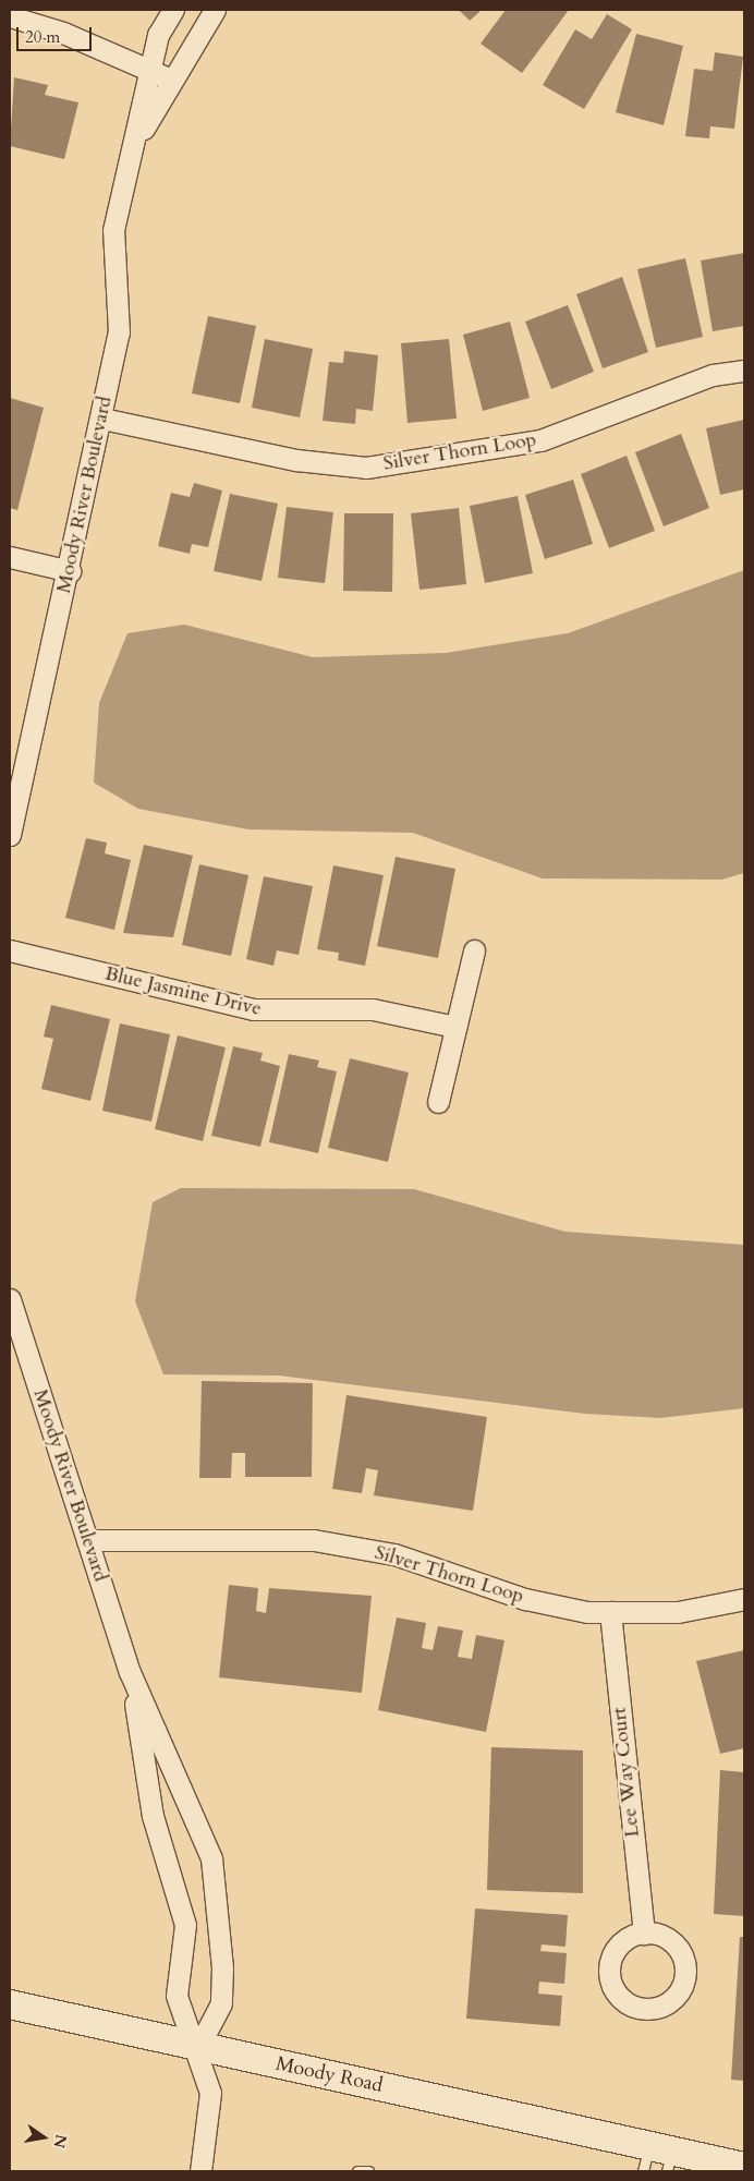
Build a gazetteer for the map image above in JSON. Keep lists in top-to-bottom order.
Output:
{
  "streets": {
    "street": [
      "Silver Thorn Loop",
      "Moody River Boulevard",
      "Blue Jasmine Drive",
      "Lee Way Court",
      "Moody Road"
    ]
  },
  "crossings": [
    ["Silver Thorn Loop", "Moody River Boulevard"],
    ["Silver Thorn Loop", "Lee Way Court"],
    ["Moody River Boulevard", "Moody Road"]
  ],
  "scale_bar": "20 m",
  "north": "right"
}
